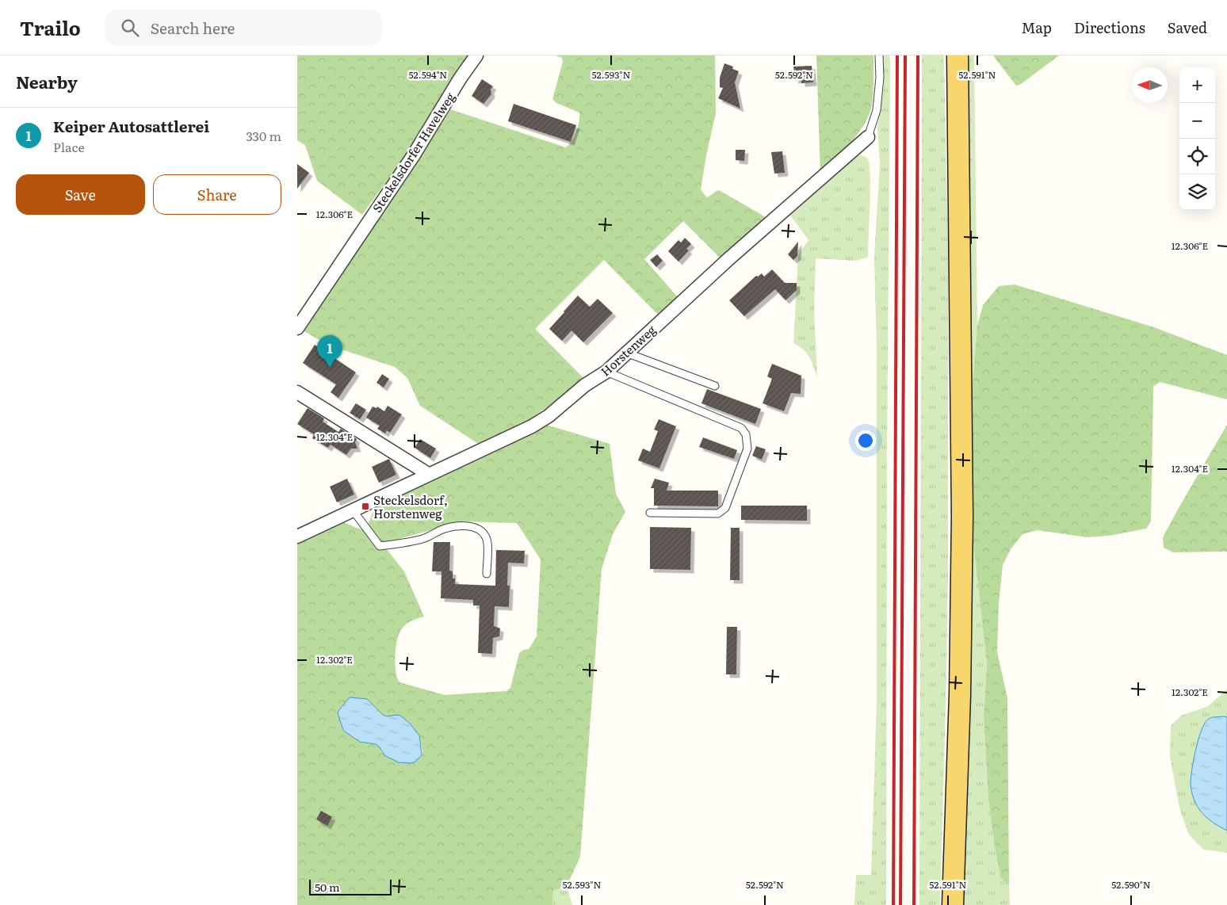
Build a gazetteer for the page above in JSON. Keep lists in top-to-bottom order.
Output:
{
  "streets": {
    "street": ["Steckelsdorfer Havelweg", "Horstenweg"]
  },
  "places": {
    "transit": ["Steckelsdorf, Horstenweg"]
  },
  "scale_bar": "50 m",
  "north": "left",
  "page": {
    "header": "Trailo",
    "search": "Search here",
    "nav": ["Map", "Directions", "Saved"],
    "heading": "Nearby",
    "map_buttons": ["+", "−"],
    "list": [
      {
        "mark": "1",
        "name": "Keiper Autosattlerei",
        "note": "Place",
        "value": "330 m"
      }
    ],
    "buttons": ["Save", "Share"],
    "pins": "1",
    "scale": "50 m"
  },
  "coordinates": [
    "52.594°N",
    "52.593°N",
    "52.592°N",
    "52.591°N",
    "12.306°E",
    "12.304°E",
    "12.302°E",
    "52.590°N"
  ]
}
